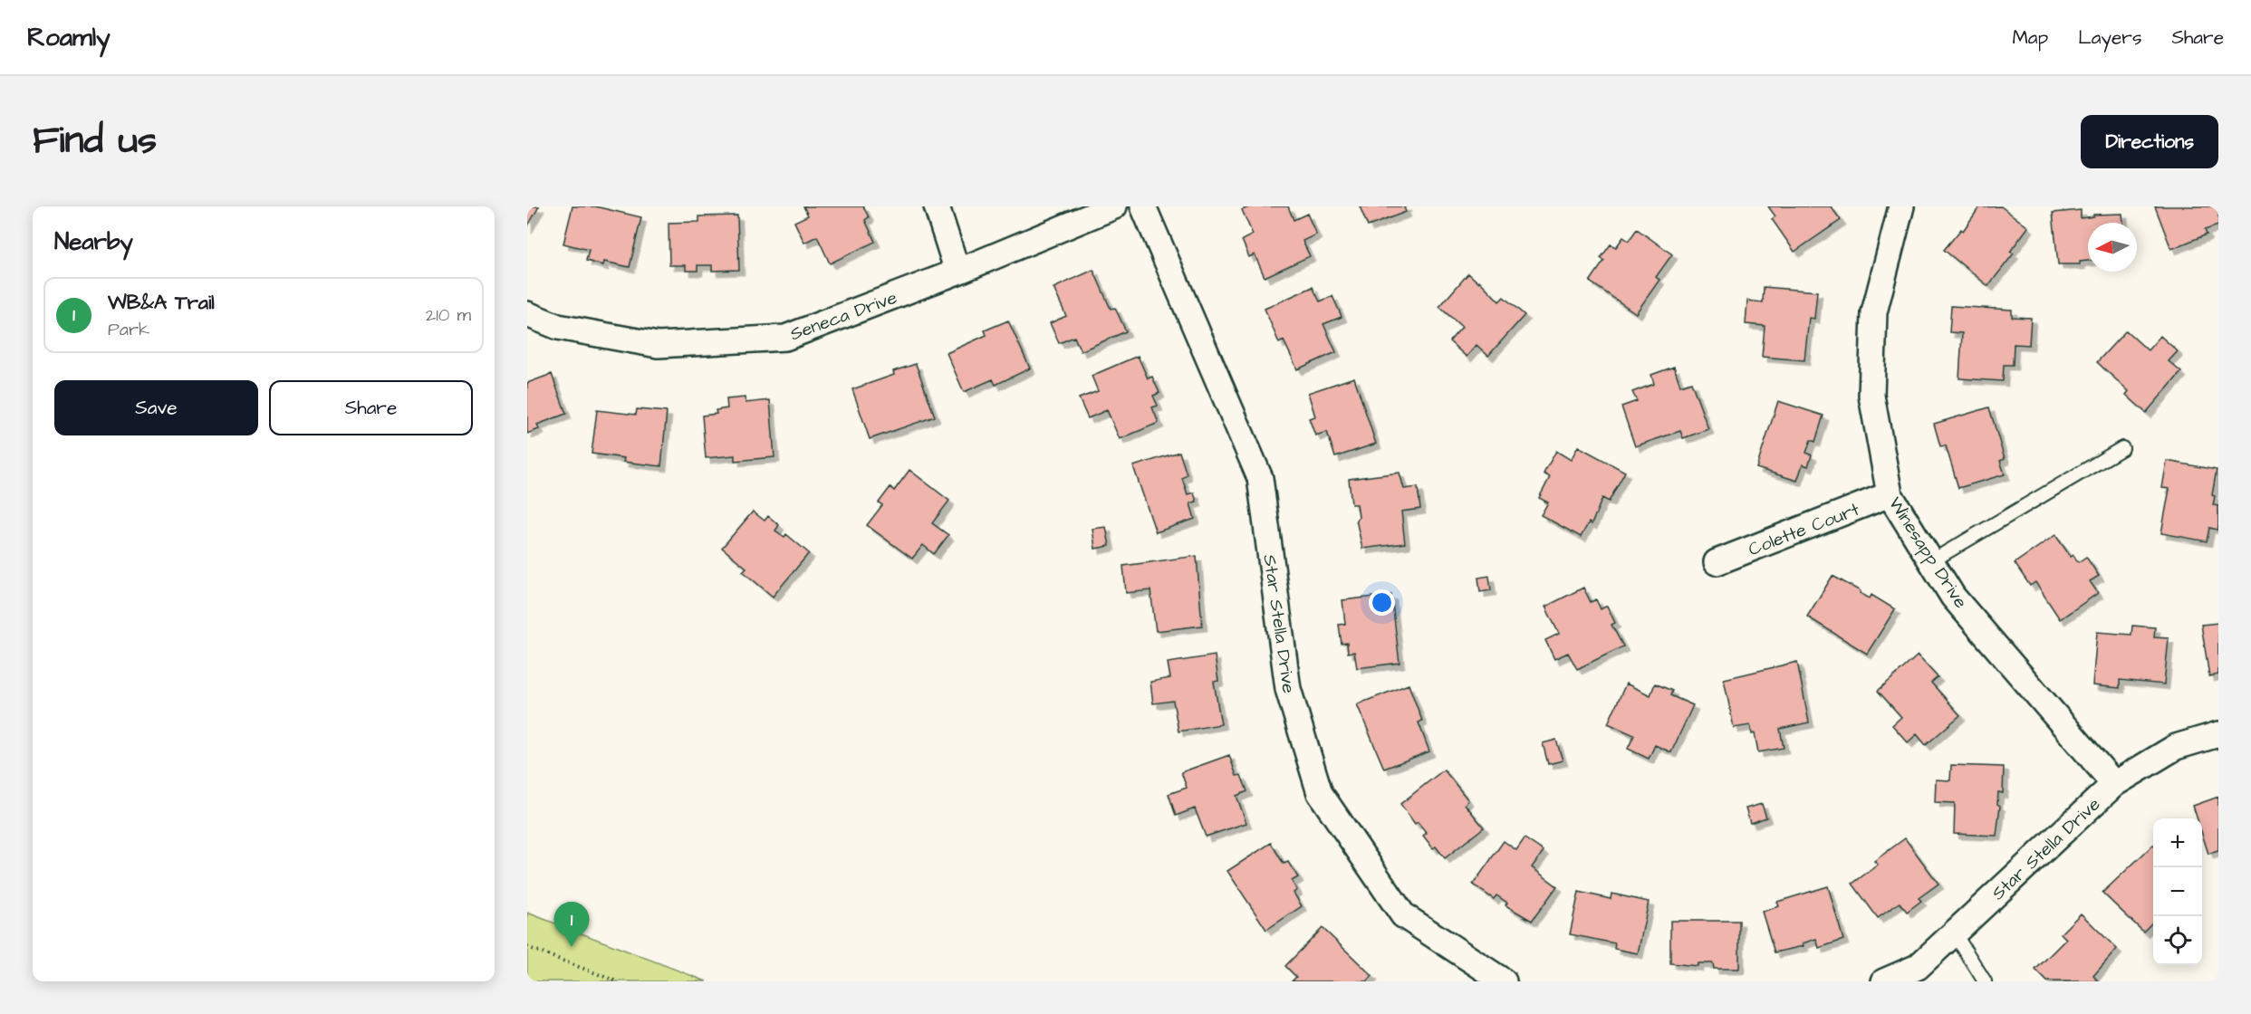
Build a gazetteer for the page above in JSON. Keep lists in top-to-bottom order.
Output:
{
  "streets": {
    "street": [
      "Seneca Drive",
      "Colette Court",
      "Winesapp Drive",
      "Star Stella Drive"
    ]
  },
  "crossings": [
    ["Colette Court", "Winesapp Drive"],
    ["Winesapp Drive", "Star Stella Drive"]
  ],
  "north": "left",
  "page": {
    "header": "Roamly",
    "nav": ["Map", "Layers", "Share"],
    "title": "Find us",
    "buttons": [
      "Directions",
      ["Save", "Share"]
    ],
    "heading": "Nearby",
    "list": [
      {
        "mark": "1",
        "name": "WB&A Trail",
        "note": "Park",
        "value": "210 m"
      }
    ],
    "map_buttons": ["+", "−"],
    "pins": "1"
  }
}
